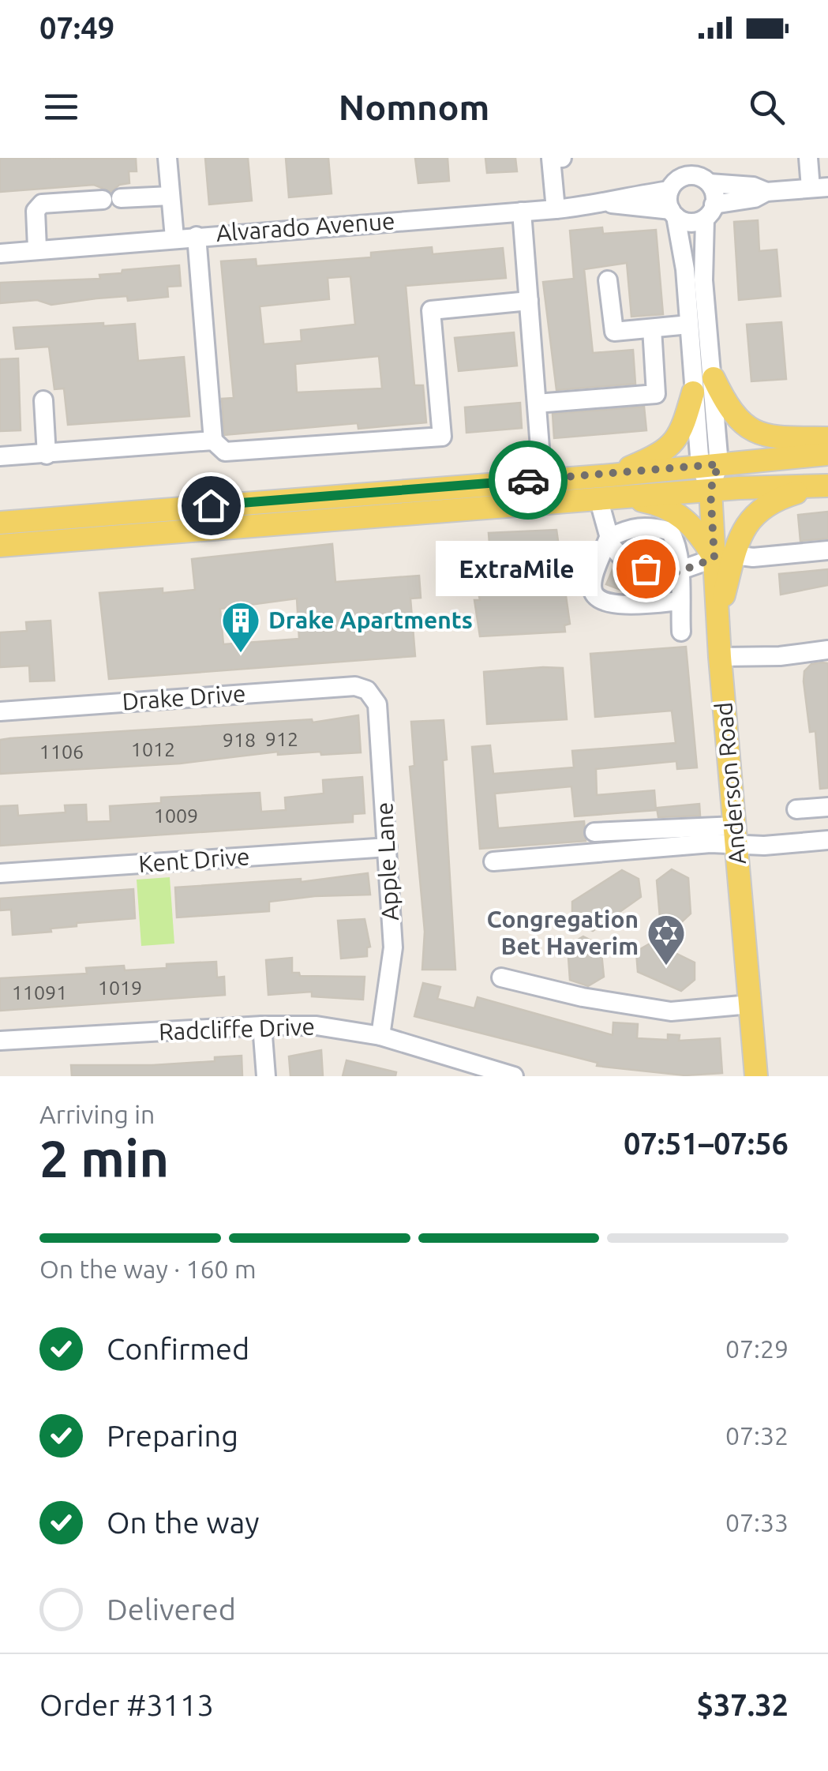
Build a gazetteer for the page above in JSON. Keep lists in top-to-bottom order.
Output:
{
  "streets": {
    "main road": ["Anderson Road"],
    "street": [
      "Alvarado Avenue",
      "Drake Drive",
      "Kent Drive",
      "Apple Lane",
      "Radcliffe Drive"
    ]
  },
  "crossings": [
    ["Alvarado Avenue", "Anderson Road"],
    ["Drake Drive", "Apple Lane"],
    ["Kent Drive", "Apple Lane"],
    ["Apple Lane", "Radcliffe Drive"]
  ],
  "places": {
    "other": ["ExtraMile"],
    "building": ["Drake Apartments"],
    "synagogue": ["Congregation Bet Haverim"]
  },
  "house_numbers": [
    "912",
    "918",
    "1012",
    "1106",
    "1009",
    "1019",
    "11091"
  ],
  "page": {
    "status": "07:49",
    "header": "Nomnom",
    "bubble": "ExtraMile",
    "heading": ["2 min", "Arriving in", "07:51–07:56"],
    "panel": ["Order #3113", "$37.32"],
    "bar": "On the way · 160 m",
    "list": [
      ["Confirmed", "07:29"],
      ["Preparing", "07:32"],
      ["On the way", "07:33"],
      "Delivered"
    ]
  }
}
